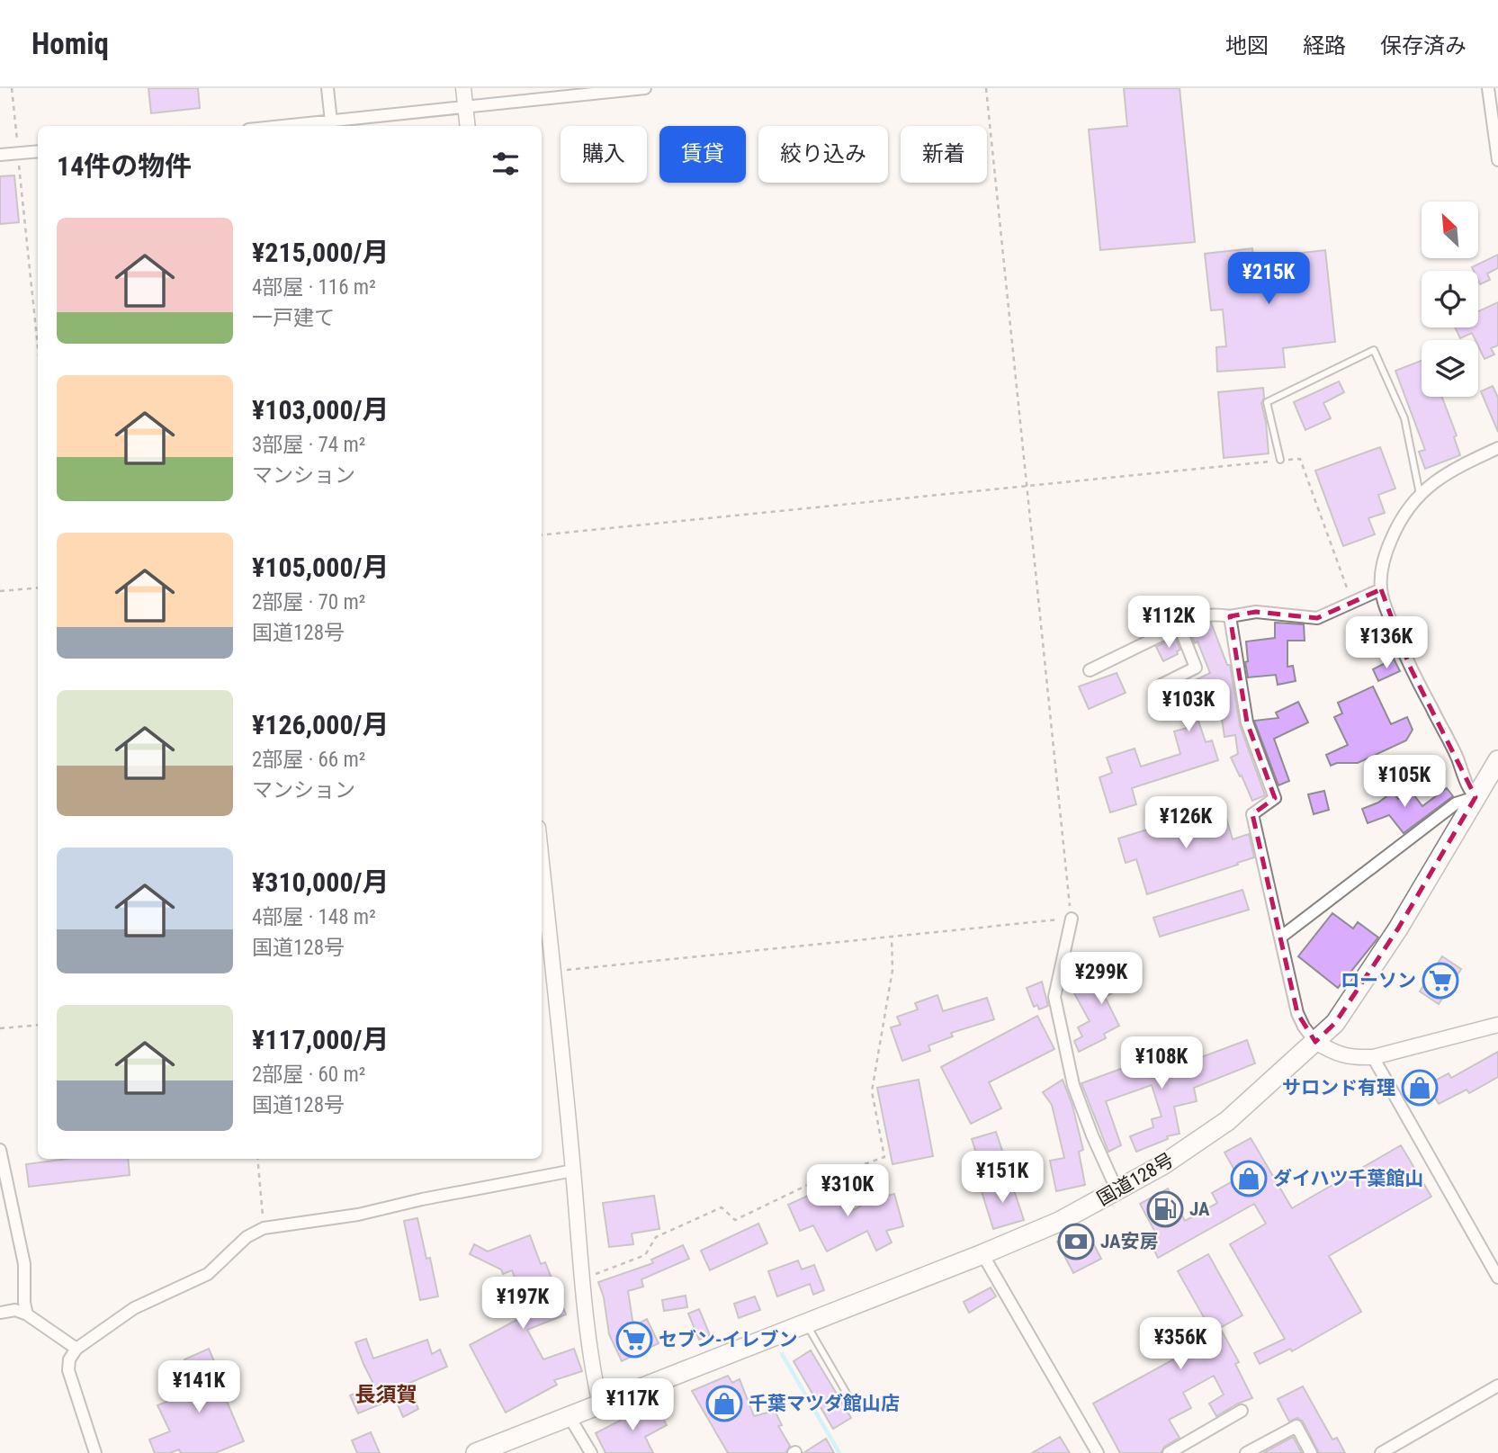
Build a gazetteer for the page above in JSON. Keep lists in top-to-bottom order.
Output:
{
  "streets": {
    "highway": ["国道128号"]
  },
  "districts": ["長須賀"],
  "places": {
    "supermarket": ["ローソン", "セブン-イレブン"],
    "shop": ["サロンド有理", "ダイハツ千葉館山", "千葉マツダ館山店"],
    "fuel station": ["JA"],
    "bank": ["JA安房"]
  },
  "north": "top left",
  "page": {
    "header": "Homiq",
    "nav": ["地図", "経路", "保存済み"],
    "chip": [
      "購入",
      "賃貸",
      "絞り込み",
      "新着"
    ],
    "heading": "14件の物件",
    "list": [
      {
        "name": "¥215,000/月",
        "note": "4部屋 · 116 m² · 一戸建て"
      },
      {
        "name": "¥103,000/月",
        "note": "3部屋 · 74 m² · マンション"
      },
      {
        "name": "¥105,000/月",
        "note": "2部屋 · 70 m² · 国道128号"
      },
      {
        "name": "¥126,000/月",
        "note": "2部屋 · 66 m² · マンション"
      },
      {
        "name": "¥310,000/月",
        "note": "4部屋 · 148 m² · 国道128号"
      },
      {
        "name": "¥117,000/月",
        "note": "2部屋 · 60 m² · 国道128号"
      }
    ],
    "price": [
      "¥215K",
      "¥112K",
      "¥136K",
      "¥103K",
      "¥105K",
      "¥126K",
      "¥299K",
      "¥108K",
      "¥151K",
      "¥310K",
      "¥197K",
      "¥356K",
      "¥141K",
      "¥117K"
    ]
  }
}
